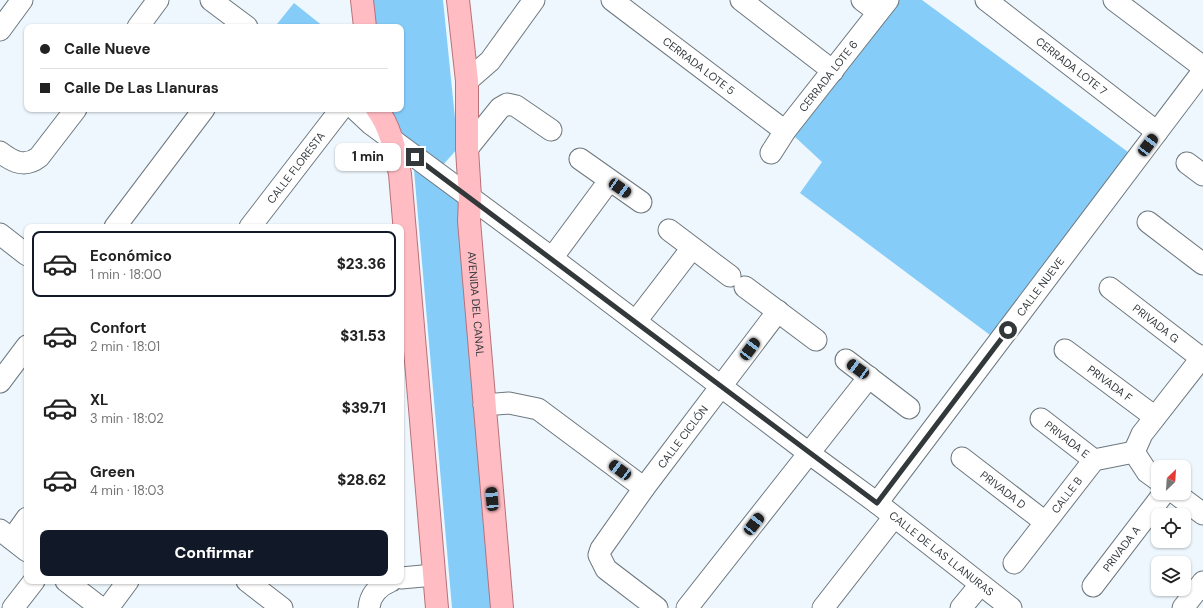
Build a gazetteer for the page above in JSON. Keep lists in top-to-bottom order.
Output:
{
  "streets": {
    "main road": ["AVENIDA DEL CANAL"],
    "street": [
      "CERRADA LOTE 5",
      "CERRADA LOTE 7",
      "CERRADA LOTE 6",
      "CALLE FLORESTA",
      "CALLE NUEVE",
      "PRIVADA G",
      "PRIVADA F",
      "CALLE CICLÓN",
      "PRIVADA E",
      "PRIVADA D",
      "CALLE B",
      "PRIVADA A",
      "CALLE DE LAS LLANURAS"
    ]
  },
  "crossings": [
    ["CERRADA LOTE 5", "CERRADA LOTE 6"],
    ["CERRADA LOTE 7", "CALLE NUEVE"],
    ["CALLE NUEVE", "CALLE DE LAS LLANURAS"],
    ["AVENIDA DEL CANAL", "CALLE DE LAS LLANURAS"],
    ["CALLE CICLÓN", "CALLE DE LAS LLANURAS"],
    ["PRIVADA E", "CALLE B"],
    ["PRIVADA D", "CALLE B"]
  ],
  "north": "top right",
  "page": {
    "banner": ["Calle Nueve", "Calle De Las Llanuras"],
    "bubble": "1 min",
    "list": [
      {
        "name": "Económico",
        "note": "1 min · 18:00",
        "value": "$23.36"
      },
      {
        "name": "Confort",
        "note": "2 min · 18:01",
        "value": "$31.53"
      },
      {
        "name": "XL",
        "note": "3 min · 18:02",
        "value": "$39.71"
      },
      {
        "name": "Green",
        "note": "4 min · 18:03",
        "value": "$28.62"
      }
    ],
    "buttons": "Confirmar"
  }
}
